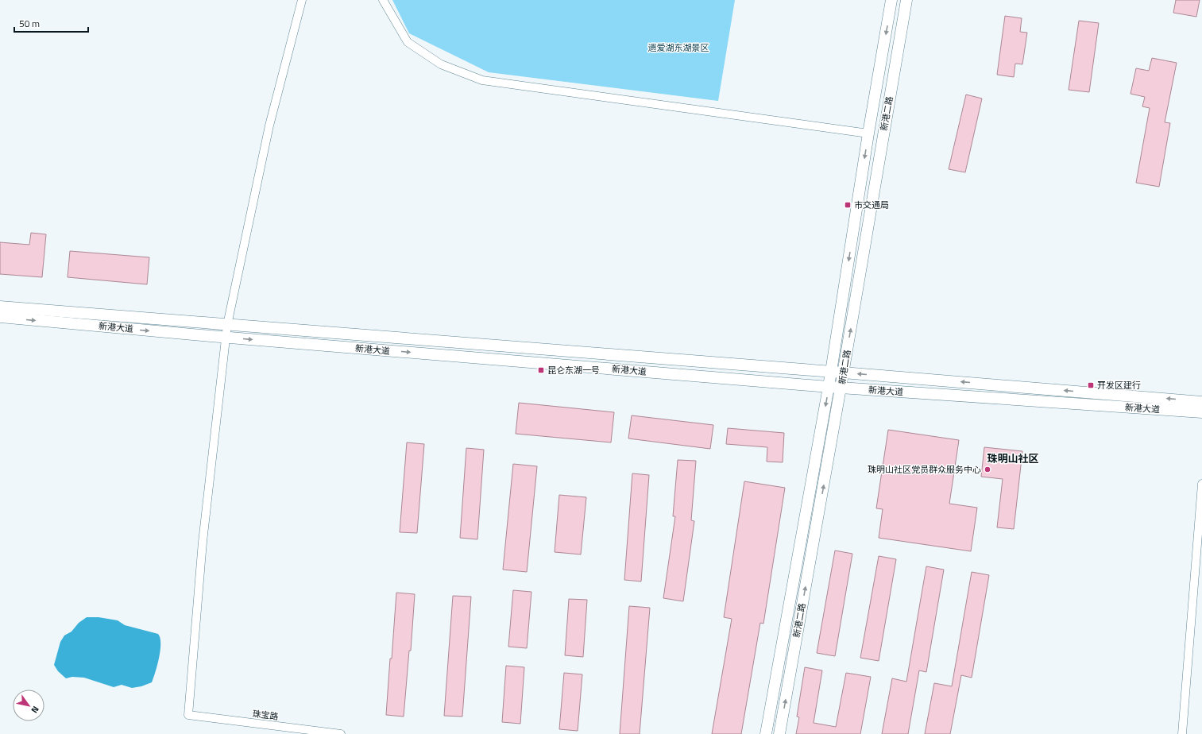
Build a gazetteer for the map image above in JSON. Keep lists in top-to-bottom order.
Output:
{
  "streets": {
    "main road": ["新港二路", "新港大道"],
    "street": ["珠宝路"]
  },
  "crossings": [
    ["新港二路", "新港大道"],
    ["新港大道", "珠宝路"]
  ],
  "districts": ["珠明山社区"],
  "parks": ["遗爱湖东湖景区"],
  "places": {
    "transit": ["市交通局", "昆仑东湖一号", "开发区建行"],
    "other": ["珠明山社区党员群众服务中心"]
  },
  "scale_bar": "50 m",
  "north": "bottom right"
}
